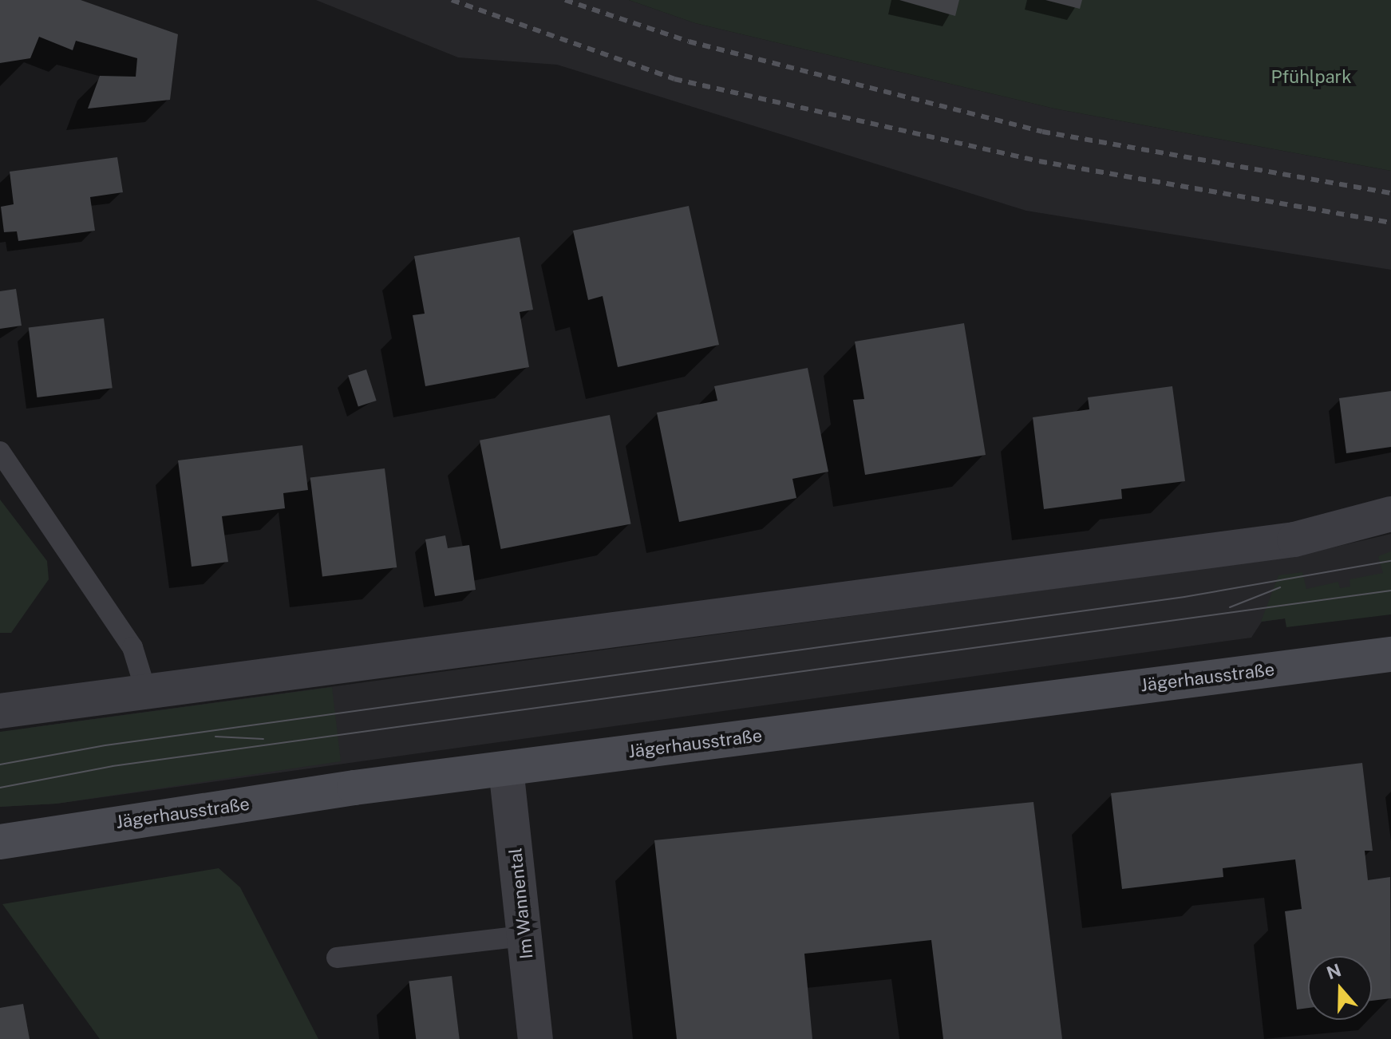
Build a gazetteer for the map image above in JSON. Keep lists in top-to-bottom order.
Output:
{
  "streets": {
    "street": ["Jägerhausstraße", "Im Wannental"]
  },
  "crossings": [
    ["Jägerhausstraße", "Im Wannental"]
  ],
  "parks": ["Pfühlpark"],
  "north": "top"
}
